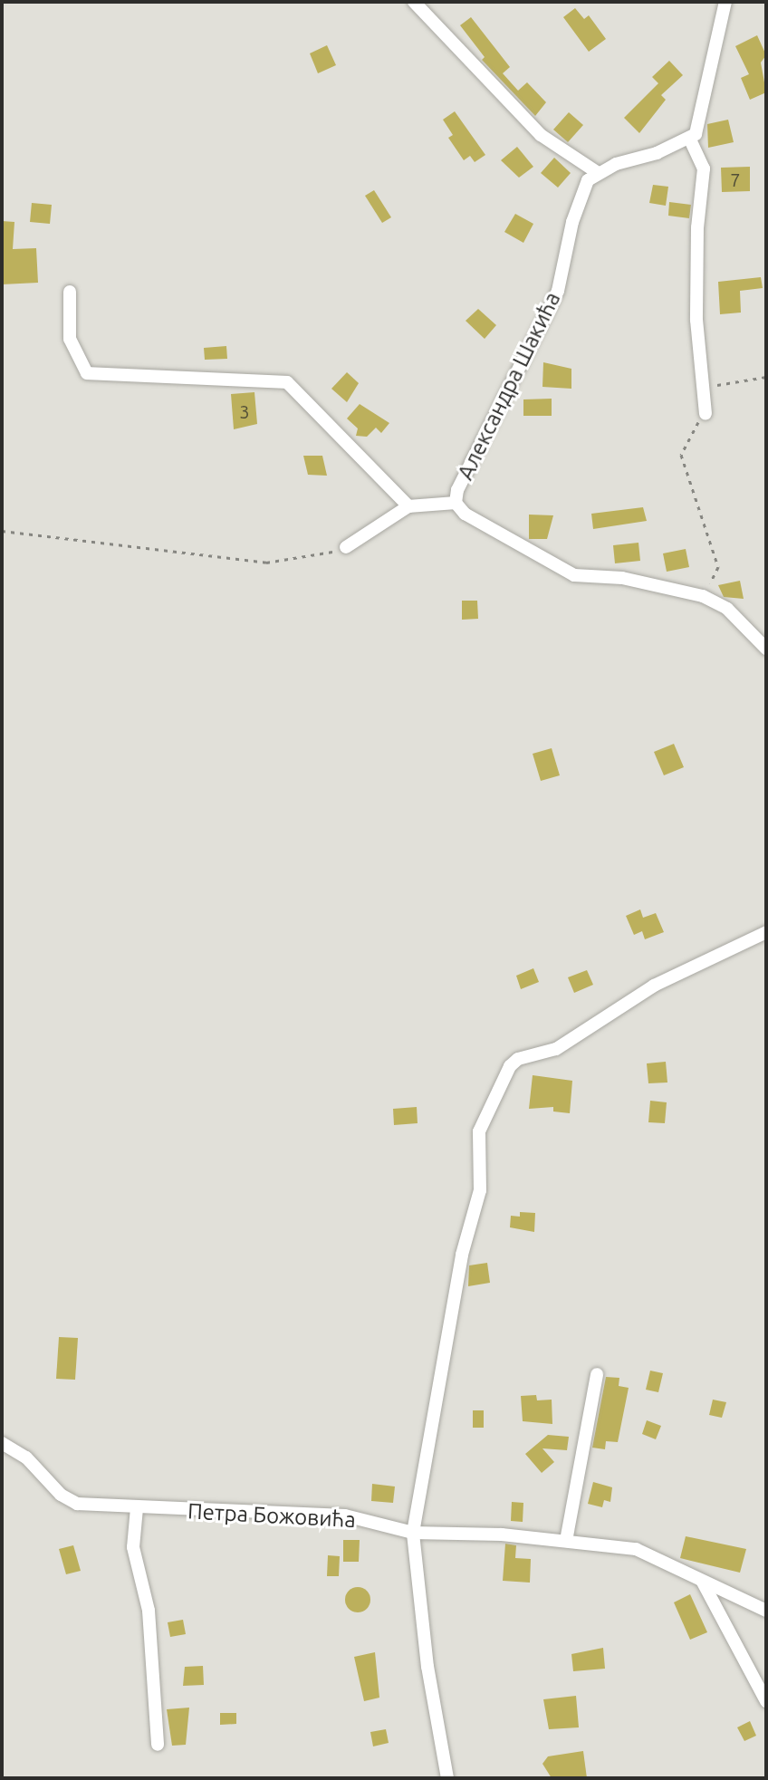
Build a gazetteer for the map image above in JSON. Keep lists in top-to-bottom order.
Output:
{
  "streets": {
    "street": ["Александра Шакића", "Петра Божовића"]
  },
  "house_numbers": ["7", "3"]
}
